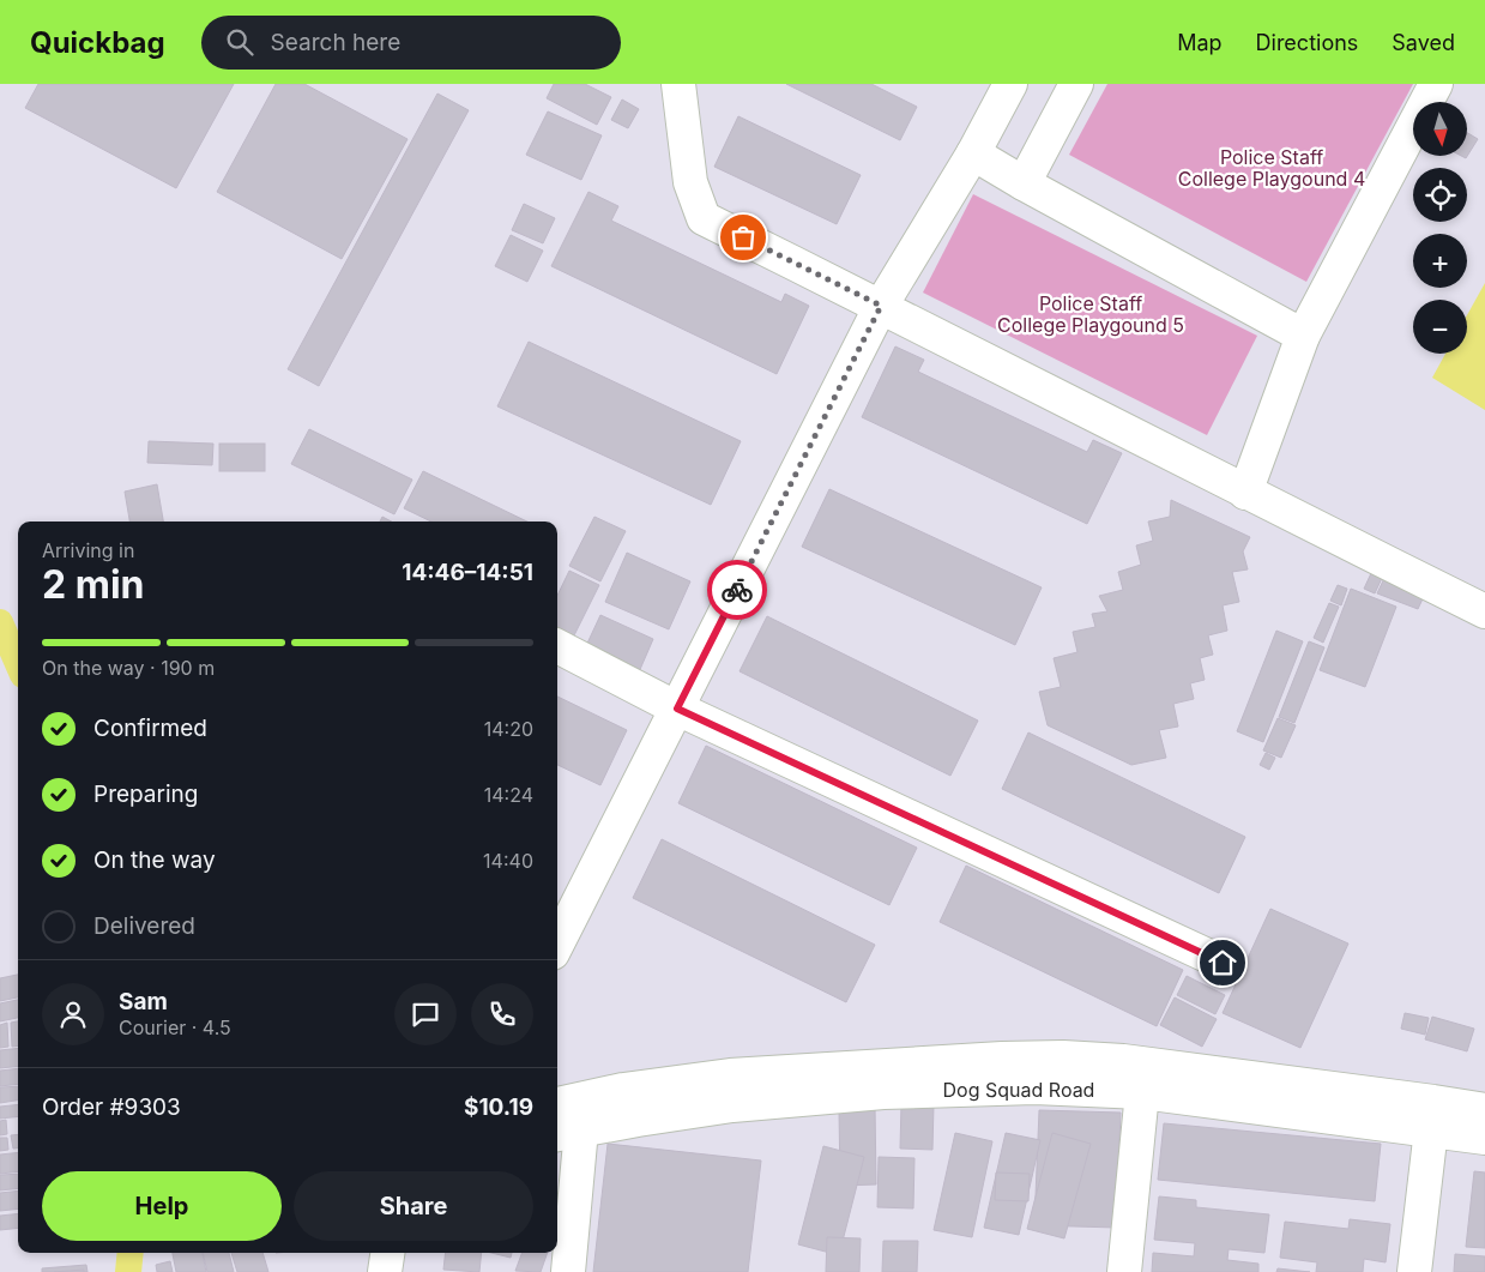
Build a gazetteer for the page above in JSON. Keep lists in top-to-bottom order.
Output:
{
  "streets": {
    "street": ["Dog Squad Road"]
  },
  "parks": ["Police Staff College Playgound 4", "Police Staff College Playgound 5"],
  "north": "bottom",
  "page": {
    "header": "Quickbag",
    "search": "Search here",
    "nav": ["Map", "Directions", "Saved"],
    "map_buttons": ["+", "−"],
    "heading": ["2 min", "Arriving in", "14:46–14:51"],
    "panel": [
      "Sam",
      "Courier · 4.5",
      "Order #9303",
      "$10.19"
    ],
    "bar": "On the way · 190 m",
    "list": [
      ["Confirmed", "14:20"],
      ["Preparing", "14:24"],
      ["On the way", "14:40"],
      "Delivered"
    ],
    "buttons": ["Help", "Share"]
  }
}
